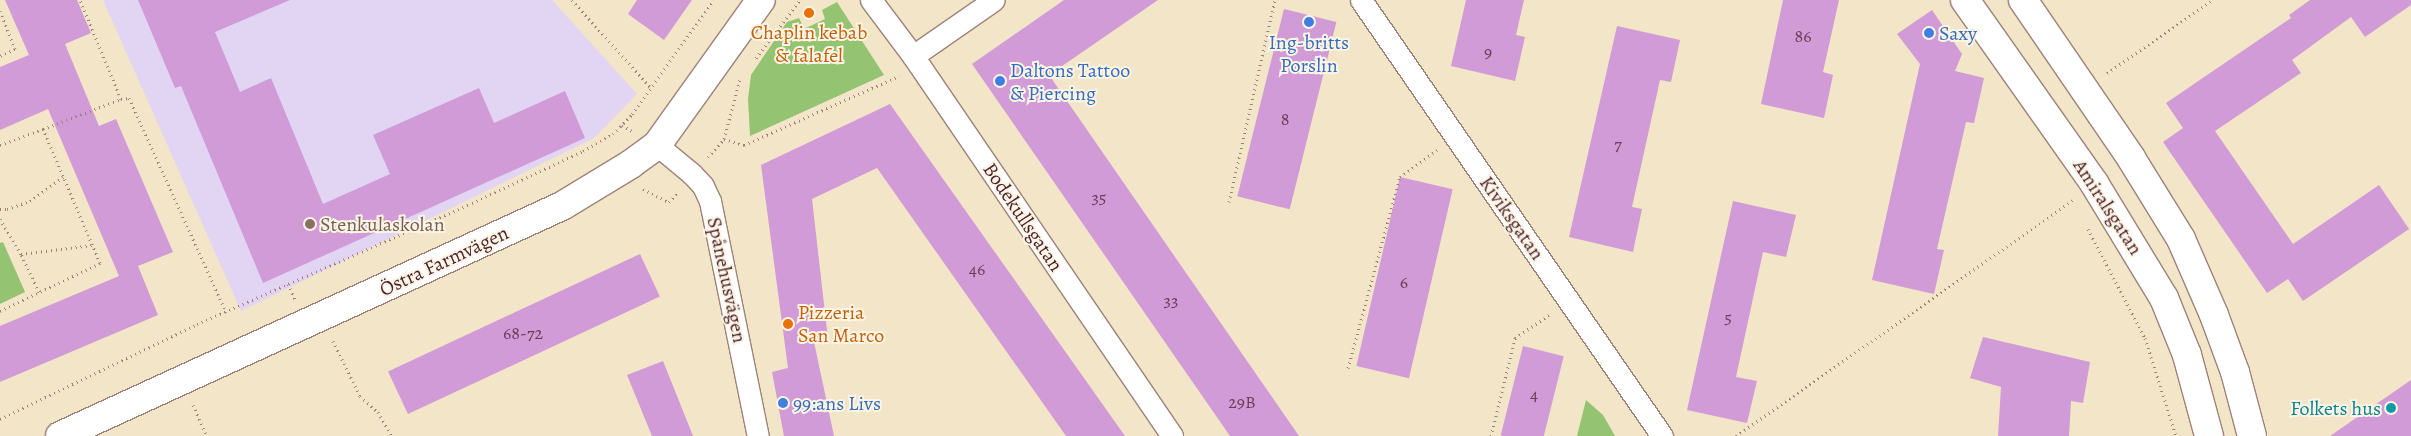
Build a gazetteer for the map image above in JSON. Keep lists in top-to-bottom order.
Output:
{
  "streets": {
    "main road": ["Amiralsgatan", "Östra Farmvägen"],
    "street": ["Bodekullsgatan", "Kiviksgatan", "Spånehusvägen"]
  },
  "crossings": [
    ["Östra Farmvägen", "Spånehusvägen"]
  ],
  "places": [
    "Chaplin kebab & falafel",
    "Ing-britts Porslin",
    "Saxy",
    "Daltons Tattoo & Piercing",
    "Stenkulaskolan",
    "Pizzeria San Marco",
    "99:ans Livs",
    "Folkets hus"
  ],
  "house_numbers": [
    "86",
    "9",
    "8",
    "7",
    "35",
    "46",
    "6",
    "33",
    "5",
    "68-72",
    "4",
    "29B"
  ]
}
